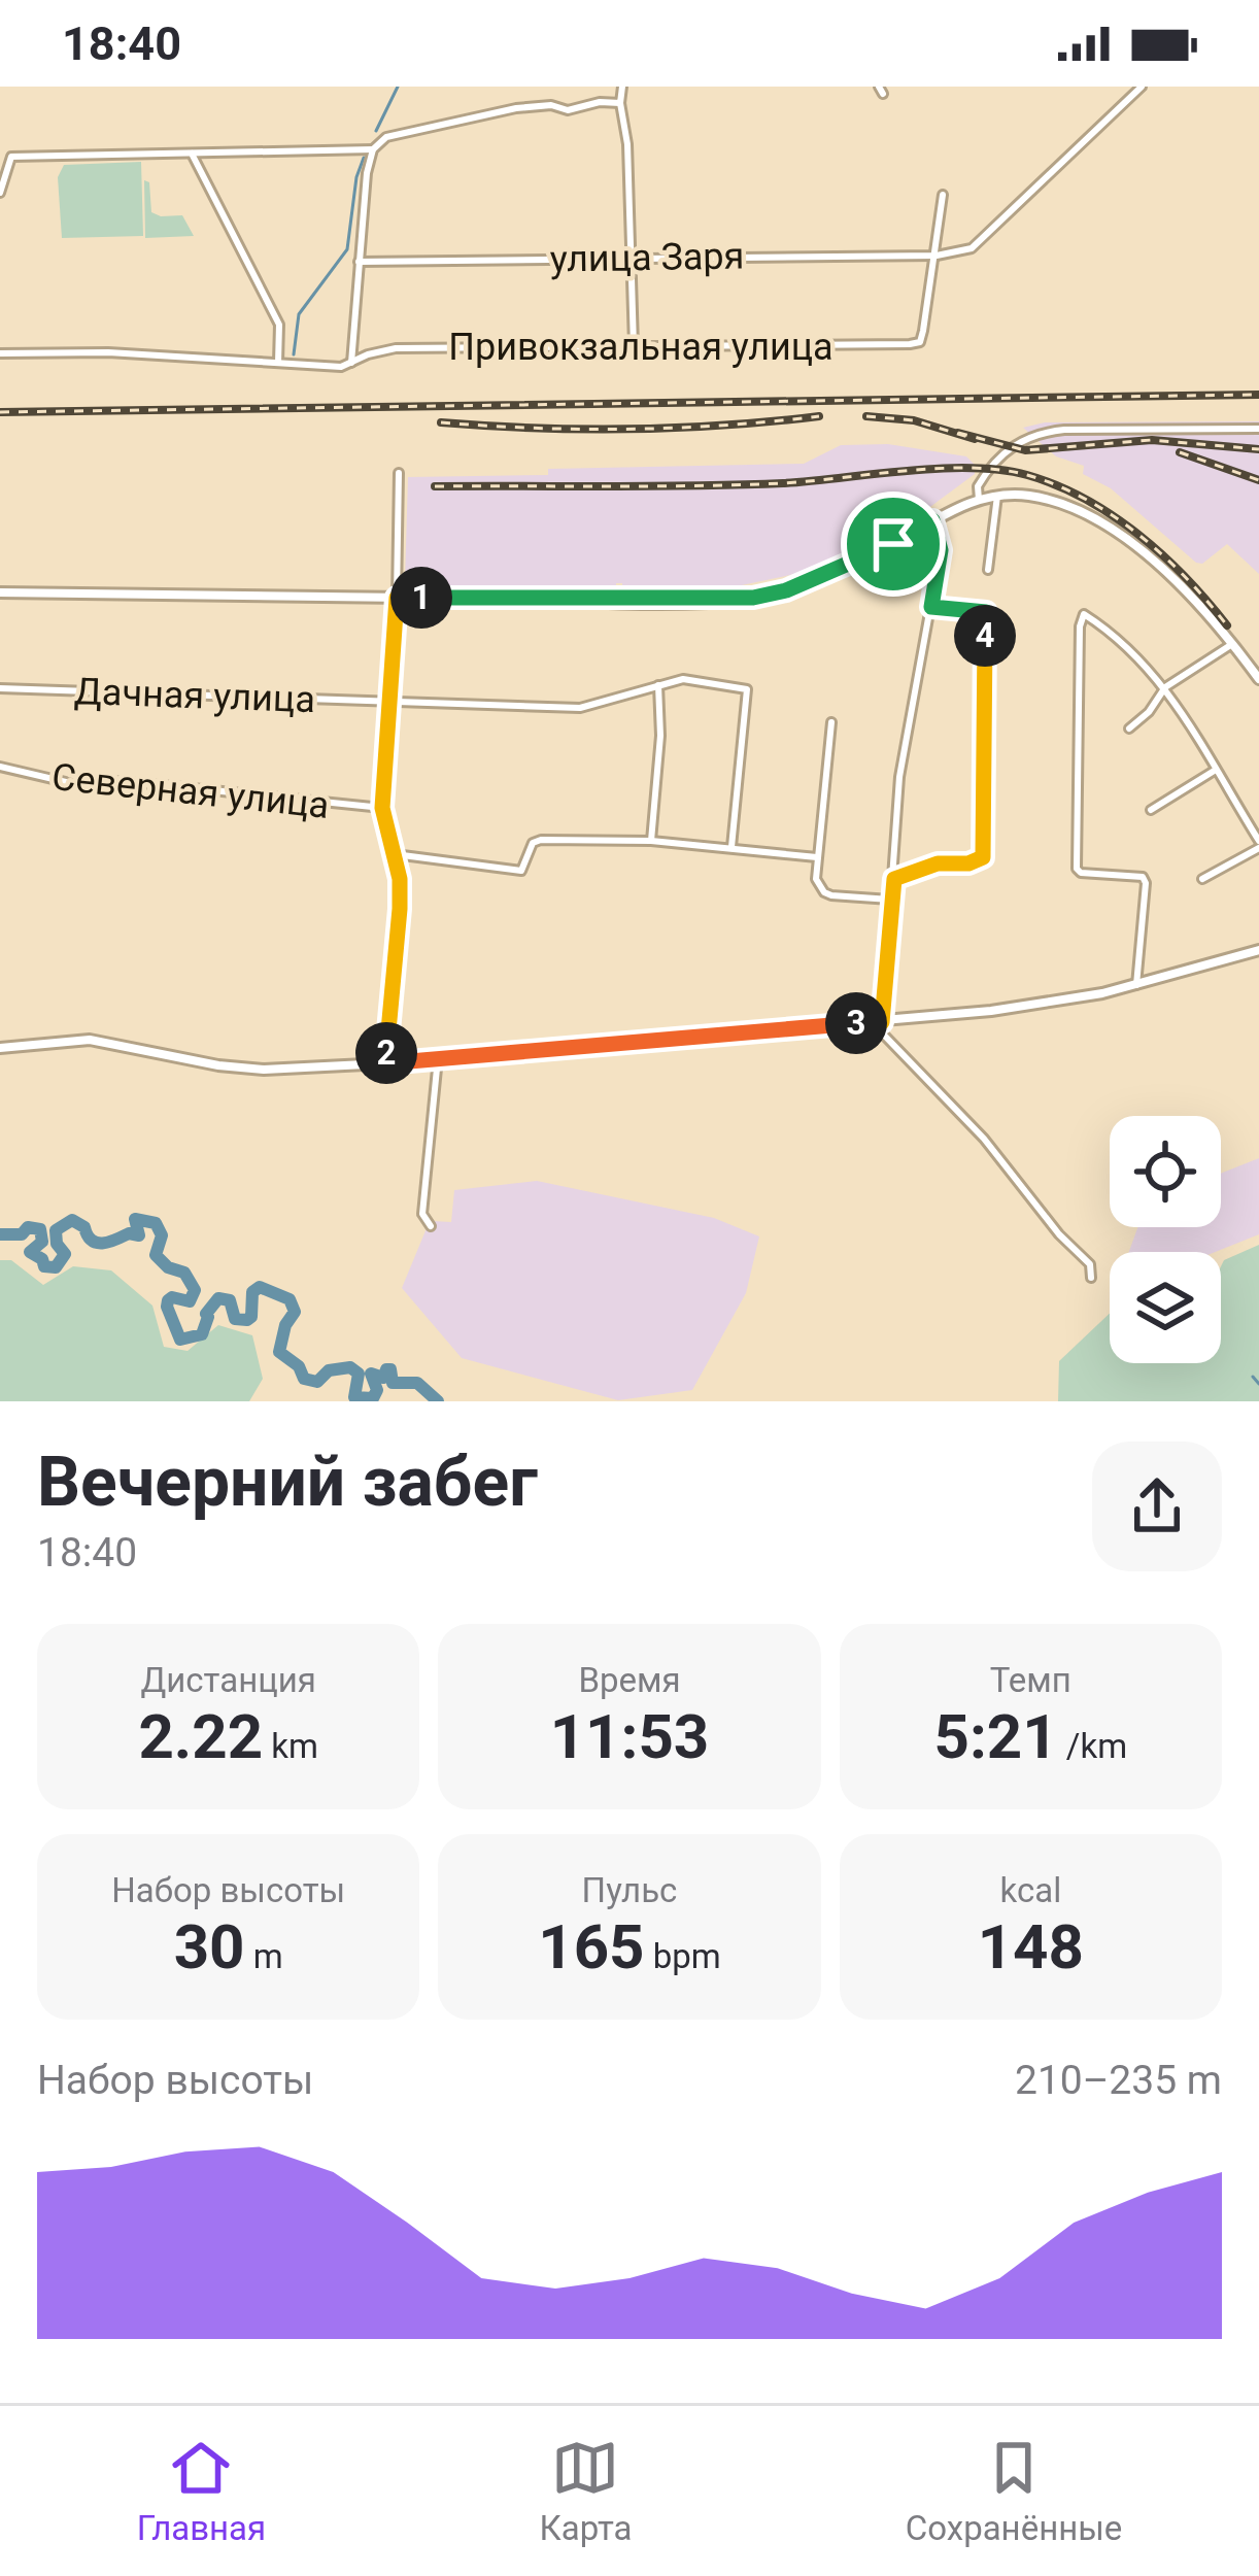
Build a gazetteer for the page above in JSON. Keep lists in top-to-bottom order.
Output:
{
  "streets": {
    "street": [
      "улица Заря",
      "Привокзальная улица",
      "Дачная улица",
      "Северная улица"
    ]
  },
  "crossings": [
    ["улица Заря", "Привокзальная улица"]
  ],
  "page": {
    "status": "18:40",
    "pins": [
      "1",
      "4",
      "3",
      "2"
    ],
    "heading": ["Вечерний забег", "18:40"],
    "stats": [
      ["Дистанция", "2.22 km"],
      ["Время", "11:53"],
      ["Темп", "5:21 /km"],
      ["Набор высоты", "30 m"],
      ["Пульс", "165 bpm"],
      ["kcal", "148"]
    ],
    "chart": ["Набор высоты", "210–235 m"],
    "tabs": ["Главная", "Карта", "Сохранённые"]
  }
}
